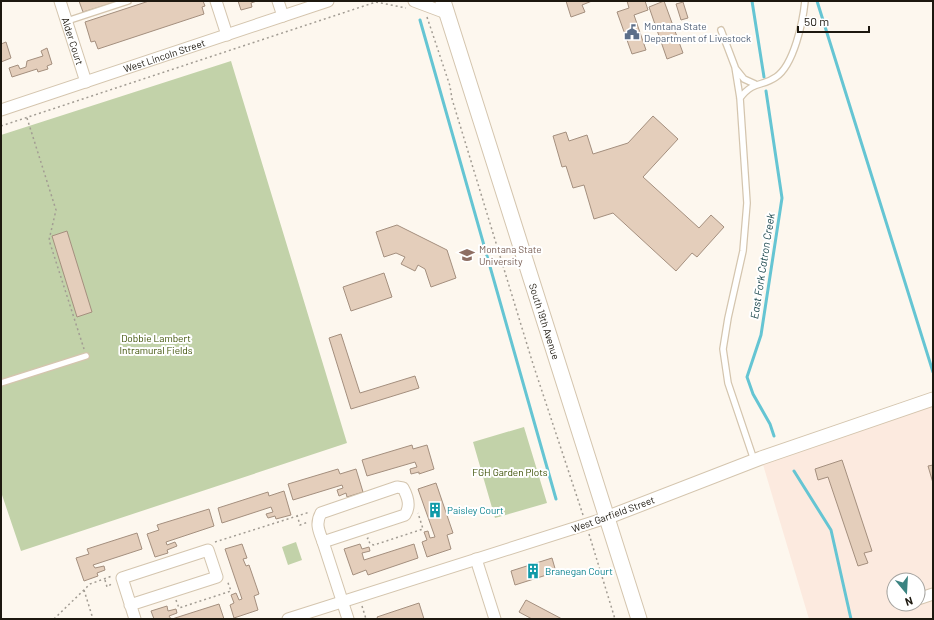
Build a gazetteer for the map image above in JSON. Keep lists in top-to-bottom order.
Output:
{
  "streets": {
    "main road": ["South 19th Avenue"],
    "street": ["Alder Court", "West Lincoln Street", "West Garfield Street"]
  },
  "crossings": [
    ["Alder Court", "West Lincoln Street"],
    ["South 19th Avenue", "West Garfield Street"]
  ],
  "water": ["East Fork Catron Creek"],
  "parks": ["Dobbie Lambert Intramural Fields", "FGH Garden Plots"],
  "places": {
    "public building": ["Montana State Department of Livestock"],
    "school or university": ["Montana State University"],
    "building": ["Paisley Court", "Branegan Court"]
  },
  "scale_bar": "50 m",
  "north": "bottom"
}
